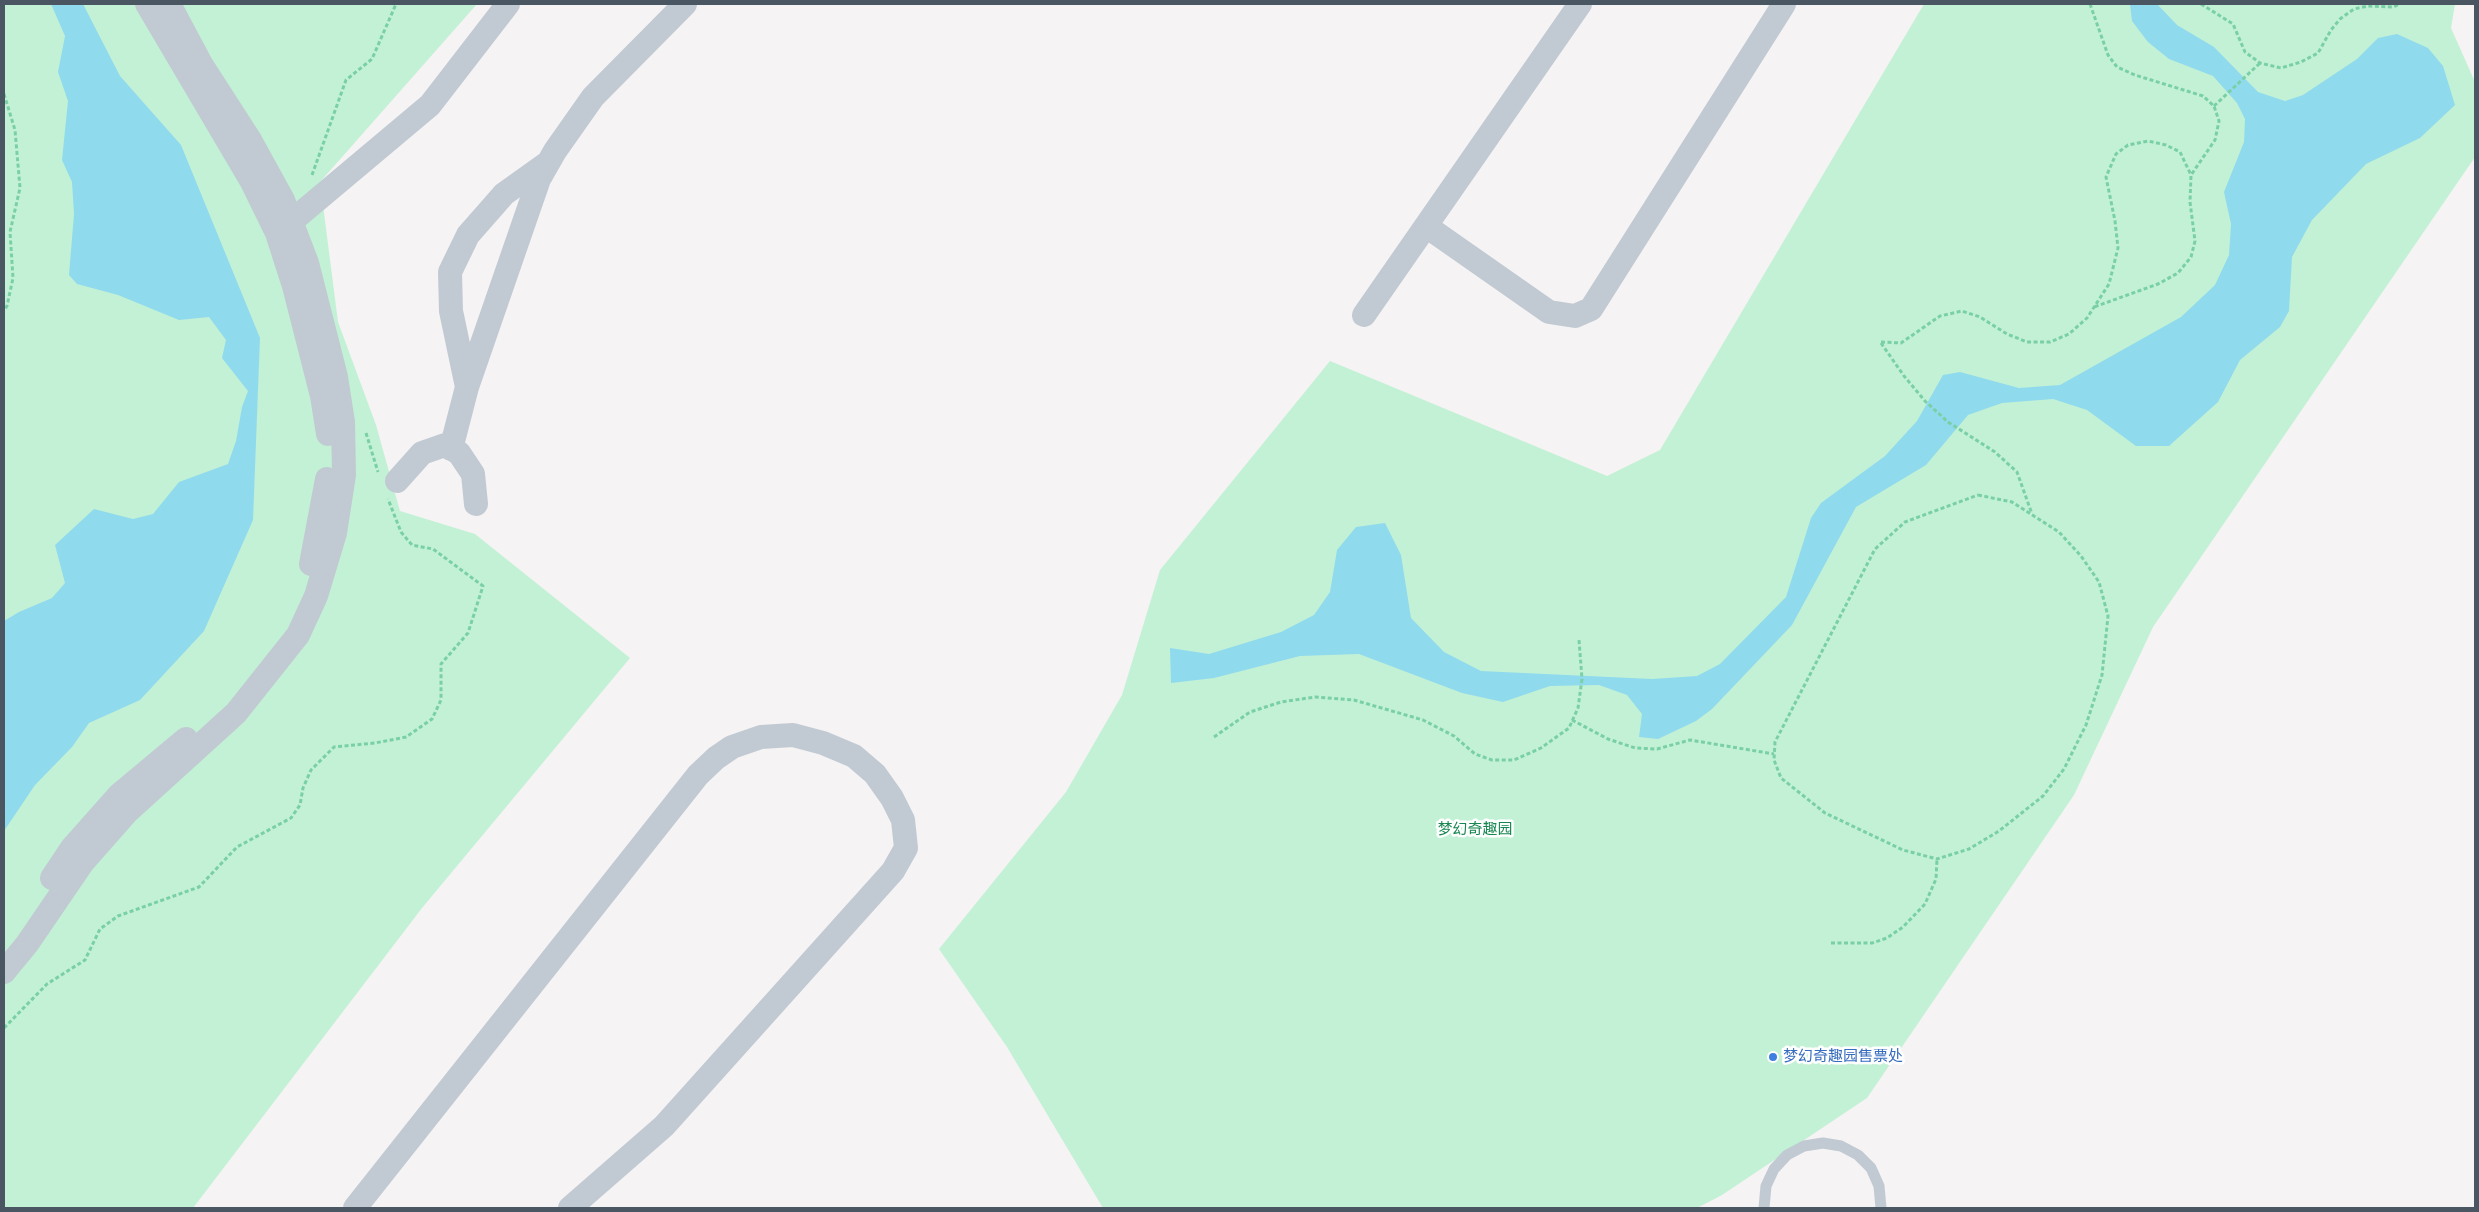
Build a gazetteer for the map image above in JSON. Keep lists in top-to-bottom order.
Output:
{
  "parks": ["梦幻奇趣园"],
  "places": ["梦幻奇趣园售票处"]
}
